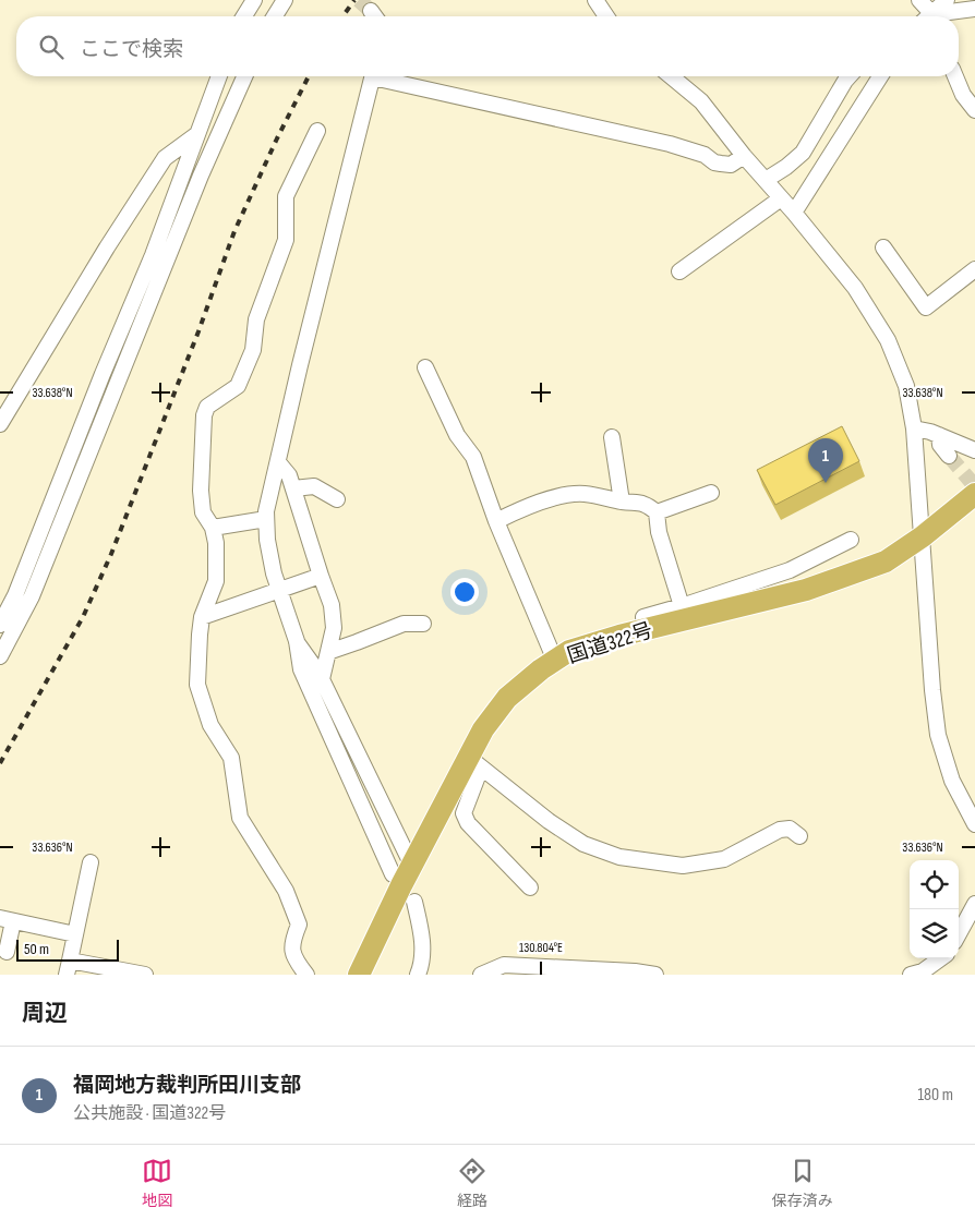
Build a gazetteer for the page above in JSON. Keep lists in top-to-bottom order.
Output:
{
  "streets": {
    "highway": ["国道322号"]
  },
  "scale_bar": "50 m",
  "page": {
    "search": "ここで検索",
    "pins": "1",
    "scale": "50 m",
    "heading": "周辺",
    "list": [
      {
        "mark": "1",
        "name": "福岡地方裁判所田川支部",
        "note": "公共施設 · 国道322号",
        "value": "180 m"
      }
    ],
    "nav": ["地図", "経路", "保存済み"]
  },
  "coordinates": ["33.638°N", "33.636°N", "130.804°E"]
}
